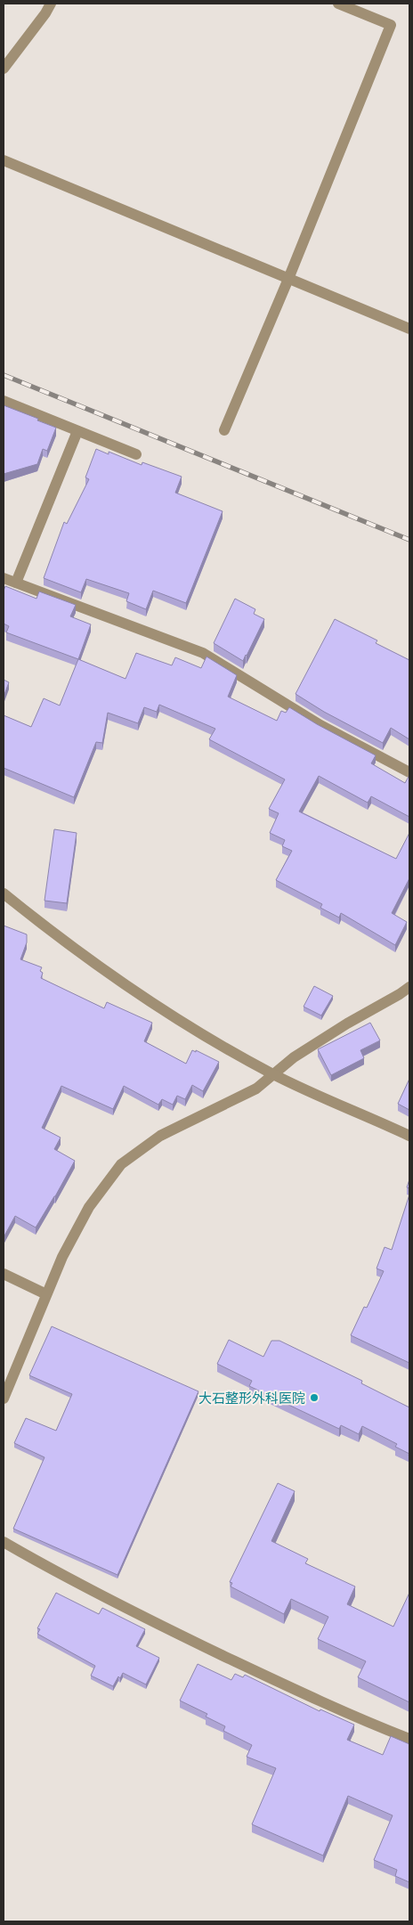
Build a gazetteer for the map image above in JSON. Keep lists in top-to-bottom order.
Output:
{
  "places": ["大石整形外科医院"]
}
